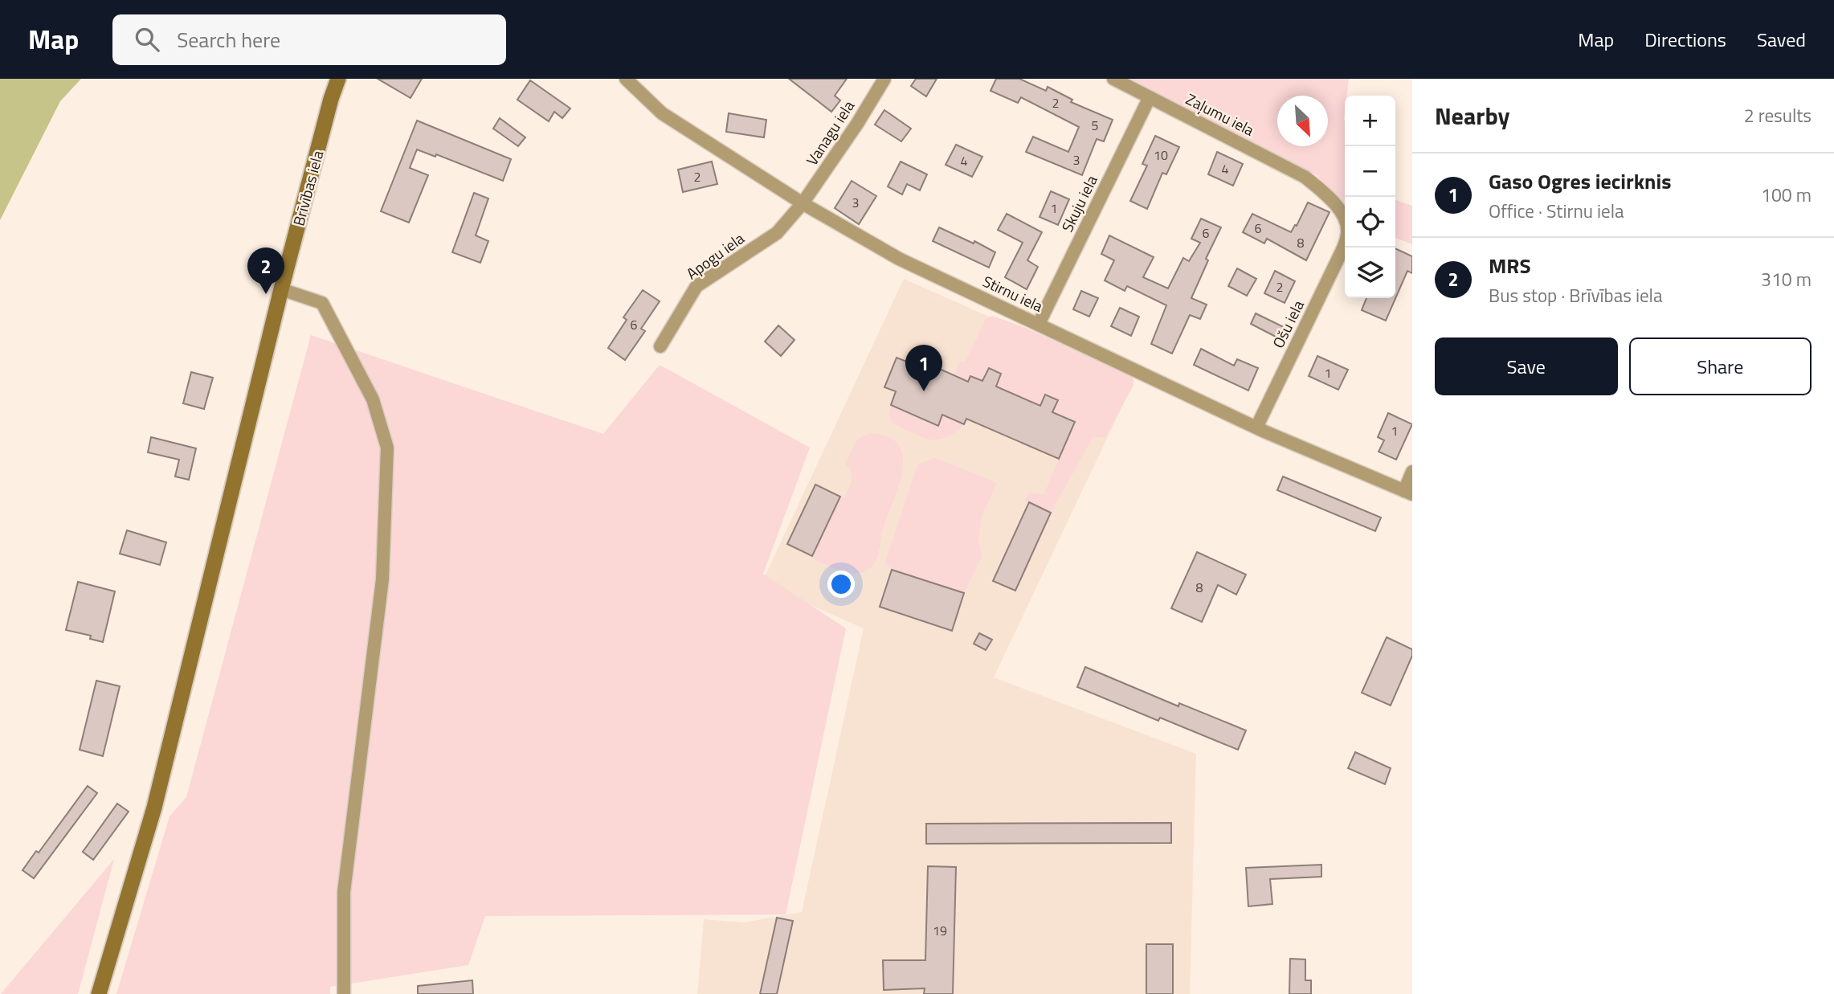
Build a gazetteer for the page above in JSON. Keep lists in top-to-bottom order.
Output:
{
  "streets": {
    "main road": ["Brīvības iela"],
    "street": [
      "Zaļumu iela",
      "Vanagu iela",
      "Skuju iela",
      "Apogu iela",
      "Stirnu iela",
      "Ošu iela"
    ]
  },
  "crossings": [
    ["Zaļumu iela", "Skuju iela"],
    ["Vanagu iela", "Apogu iela"],
    ["Vanagu iela", "Stirnu iela"],
    ["Skuju iela", "Stirnu iela"],
    ["Apogu iela", "Stirnu iela"],
    ["Stirnu iela", "Ošu iela"]
  ],
  "house_numbers": [
    "2",
    "5",
    "10",
    "3",
    "4",
    "4",
    "2",
    "3",
    "1",
    "6",
    "6",
    "8",
    "2",
    "6",
    "1",
    "1",
    "8",
    "19"
  ],
  "north": "bottom right",
  "page": {
    "header": "Map",
    "search": "Search here",
    "nav": ["Map", "Directions", "Saved"],
    "heading": ["Nearby", "2 results"],
    "map_buttons": ["+", "−"],
    "list": [
      {
        "mark": "1",
        "name": "Gaso Ogres iecirknis",
        "note": "Office · Stirnu iela",
        "value": "100 m"
      },
      {
        "mark": "2",
        "name": "MRS",
        "note": "Bus stop · Brīvības iela",
        "value": "310 m"
      }
    ],
    "pins": ["2", "1"],
    "buttons": ["Save", "Share"]
  }
}
